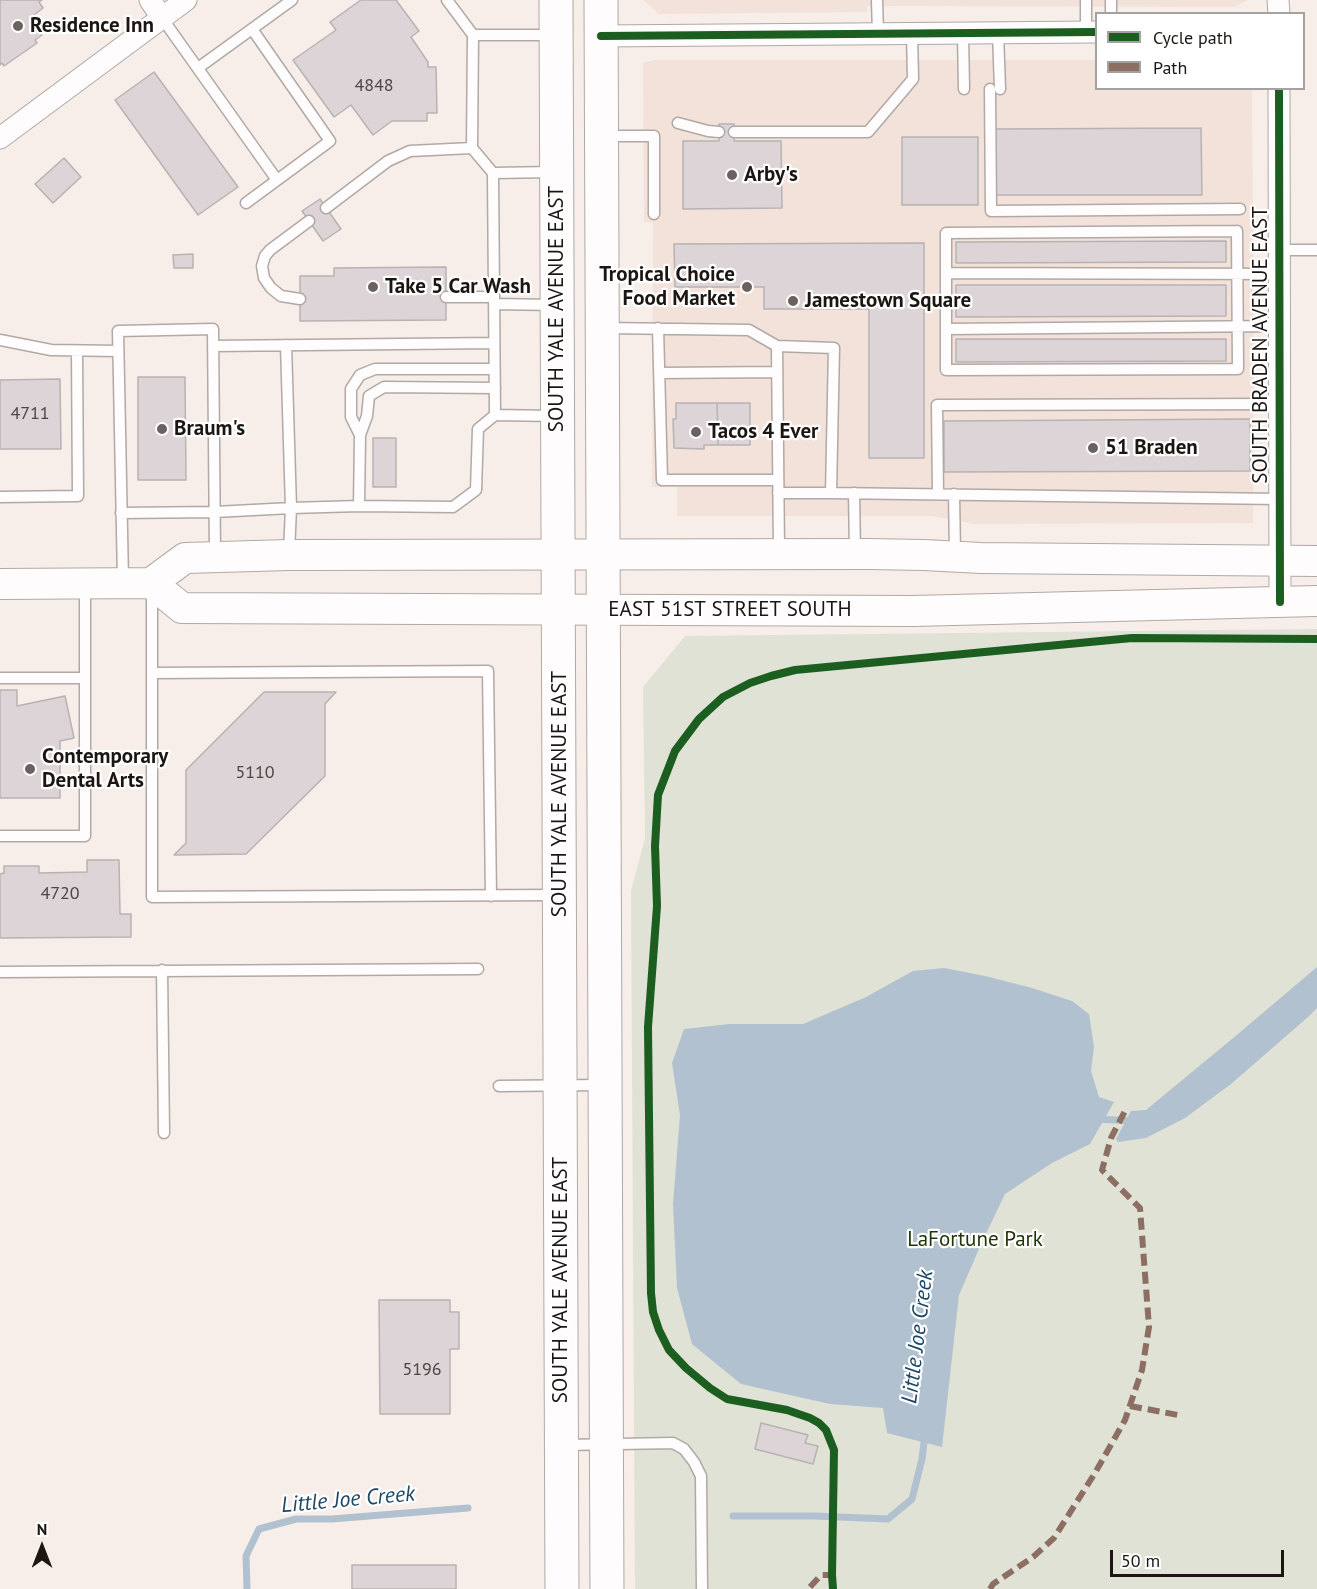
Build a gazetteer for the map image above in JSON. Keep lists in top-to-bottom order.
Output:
{
  "streets": {
    "main road": ["SOUTH YALE AVENUE EAST", "EAST 51ST STREET SOUTH"],
    "street": ["SOUTH BRADEN AVENUE EAST"]
  },
  "crossings": [
    ["SOUTH YALE AVENUE EAST", "EAST 51ST STREET SOUTH"],
    ["SOUTH BRADEN AVENUE EAST", "EAST 51ST STREET SOUTH"]
  ],
  "water": ["Little Joe Creek"],
  "parks": ["LaFortune Park"],
  "places": [
    "Residence Inn",
    "Arby's",
    "Take 5 Car Wash",
    "Tropical Choice Food Market",
    "Jamestown Square",
    "Braum's",
    "Tacos 4 Ever",
    "51 Braden",
    "Contemporary Dental Arts"
  ],
  "house_numbers": [
    "4848",
    "4711",
    "5110",
    "4720",
    "5196"
  ],
  "legend": ["Cycle path", "Path"],
  "scale_bar": "50 m",
  "north": "top"
}
